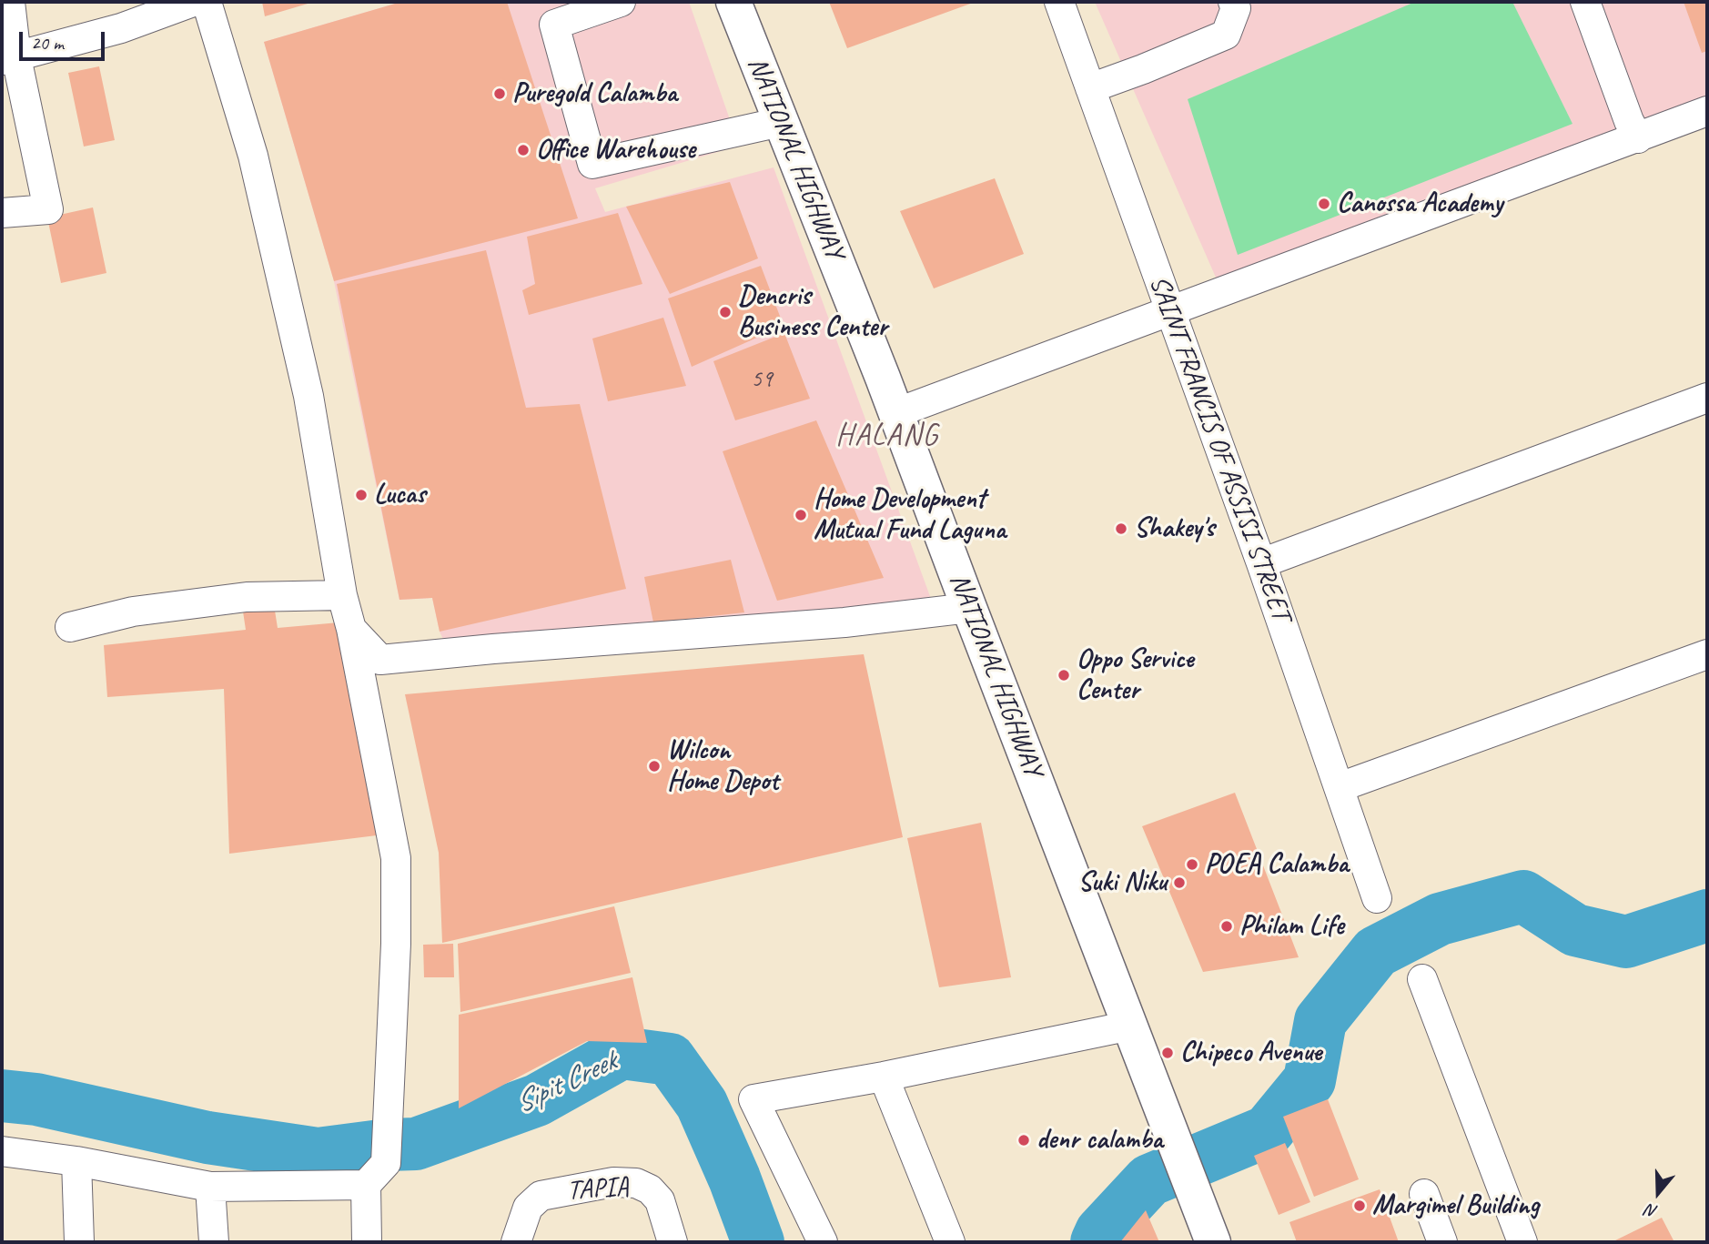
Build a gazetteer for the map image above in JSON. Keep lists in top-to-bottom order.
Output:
{
  "streets": {
    "main road": ["NATIONAL HIGHWAY"],
    "street": ["SAINT FRANCIS OF ASSISI STREET", "TAPIA"]
  },
  "districts": ["HALANG"],
  "water": ["Sipit Creek"],
  "places": [
    "Puregold Calamba",
    "Office Warehouse",
    "Canossa Academy",
    "Dencris Business Center",
    "Lucas",
    "Home Development Mutual Fund Laguna",
    "Shakey's",
    "Oppo Service Center",
    "Wilcon Home Depot",
    "POEA Calamba",
    "Suki Niku",
    "Philam Life",
    "Chipeco Avenue",
    "denr calamba",
    "Margimel Building"
  ],
  "house_numbers": ["59"],
  "scale_bar": "20 m",
  "north": "bottom"
}
